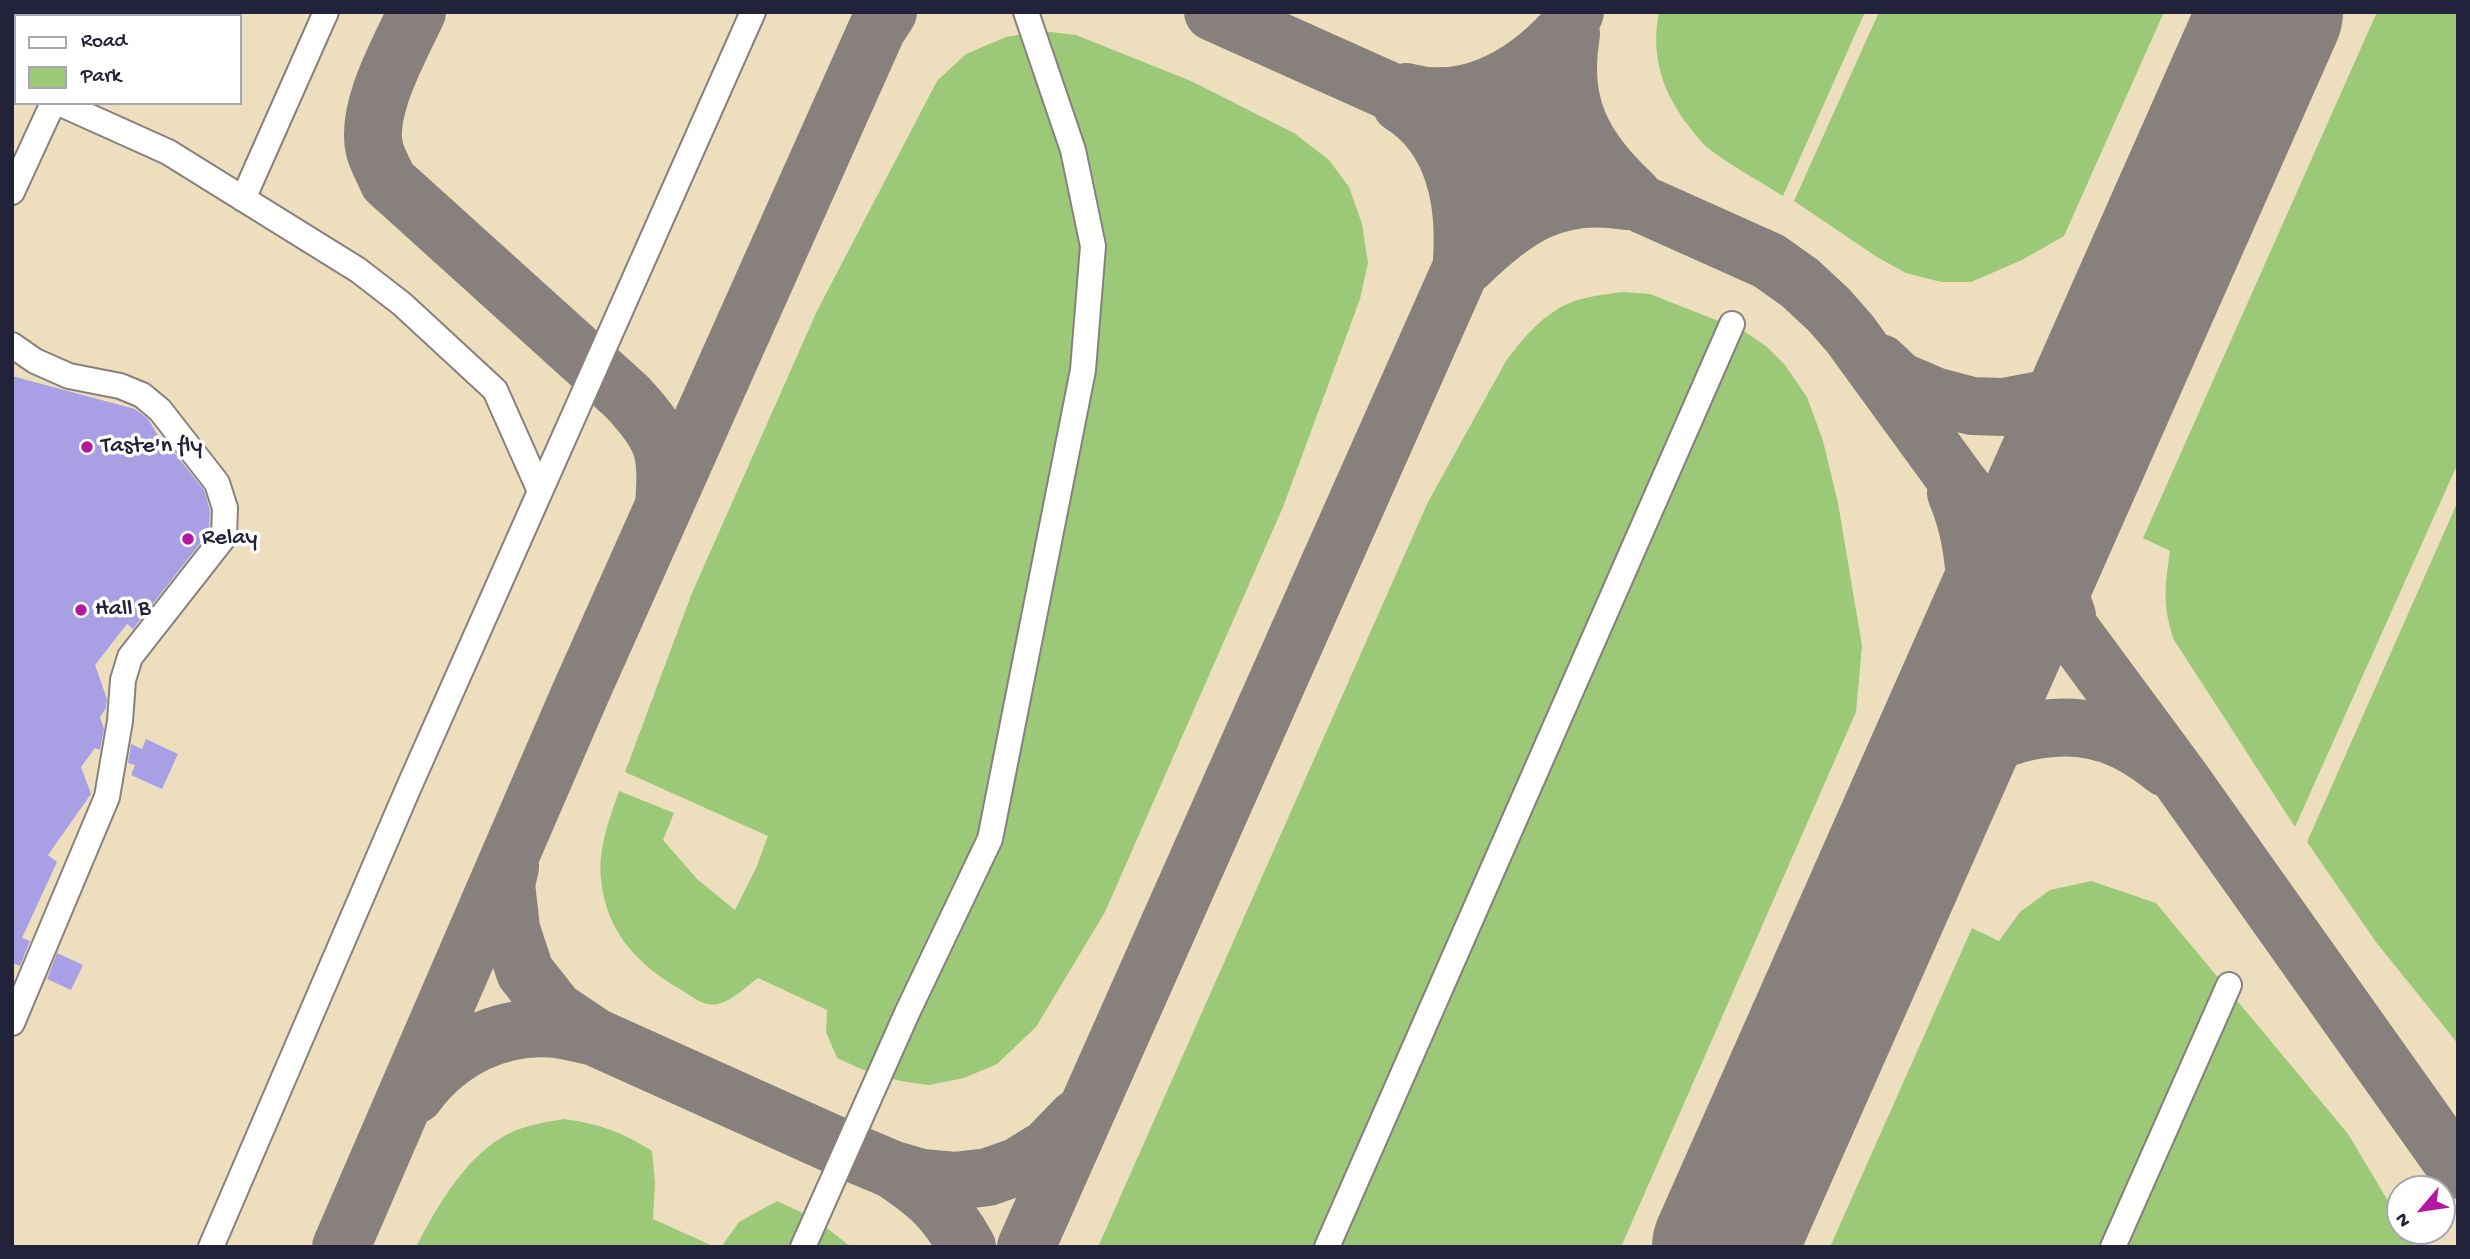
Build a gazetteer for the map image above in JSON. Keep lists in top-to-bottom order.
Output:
{
  "places": ["Taste'n fly", "Relay", "Hall B"],
  "legend": ["Road", "Park"],
  "north": "bottom left"
}
